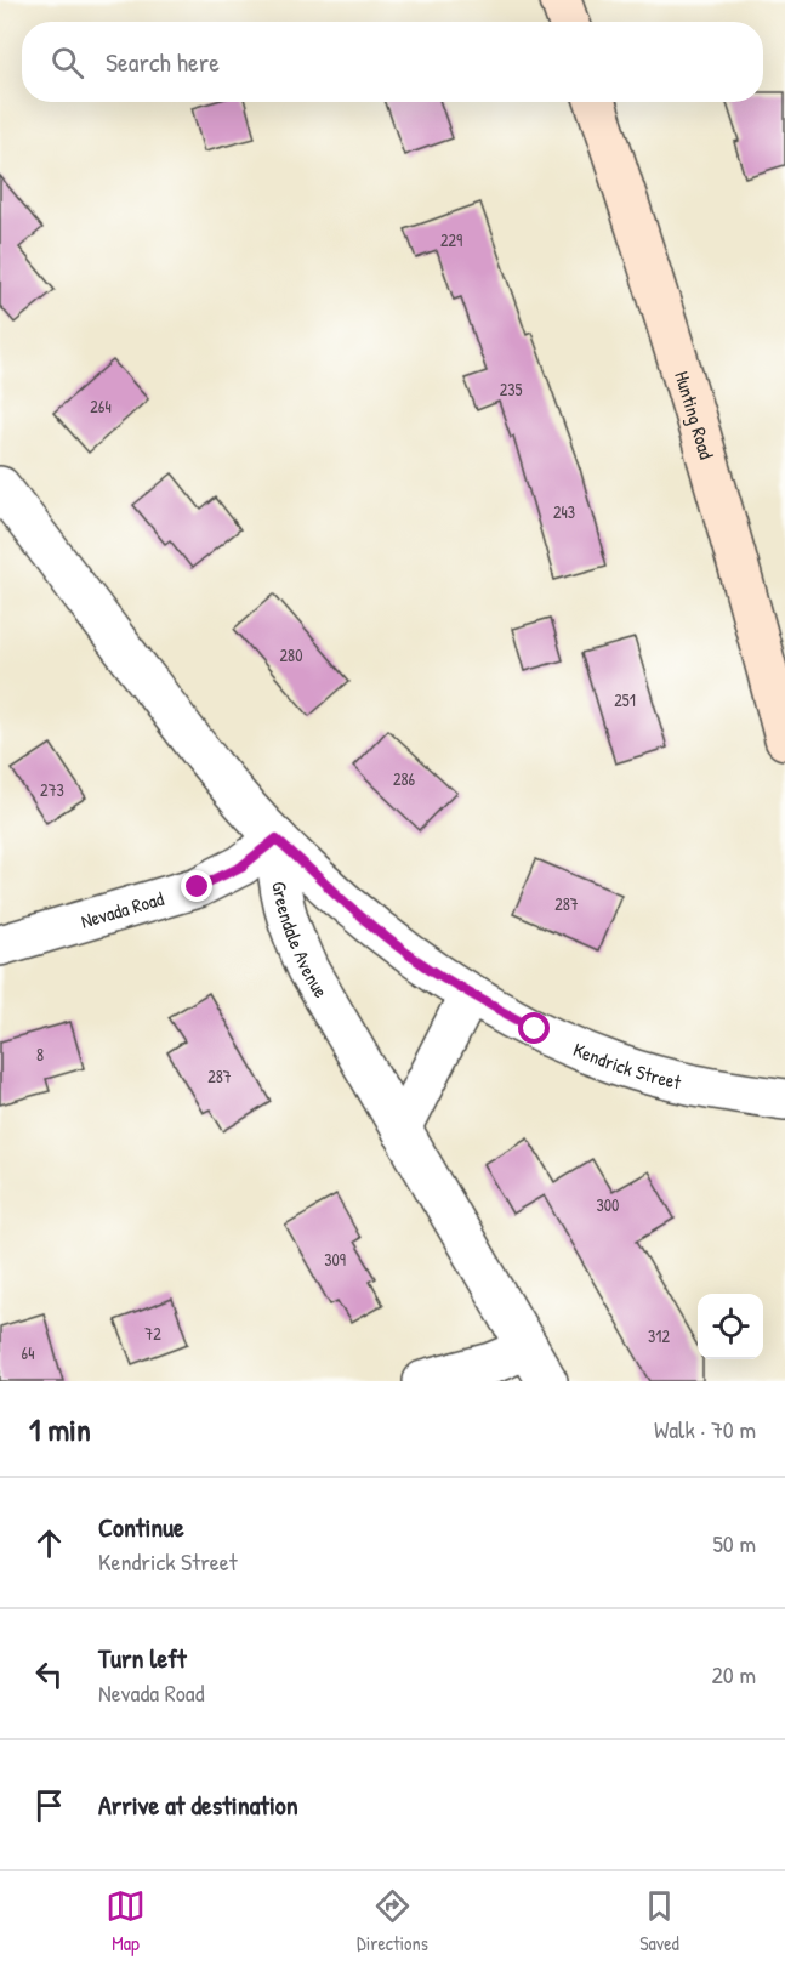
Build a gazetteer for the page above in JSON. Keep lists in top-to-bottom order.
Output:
{
  "streets": {
    "main road": ["Hunting Road"],
    "street": ["Nevada Road", "Greendale Avenue", "Kendrick Street"]
  },
  "crossings": [
    ["Nevada Road", "Greendale Avenue"],
    ["Nevada Road", "Kendrick Street"],
    ["Greendale Avenue", "Kendrick Street"]
  ],
  "house_numbers": [
    "229",
    "235",
    "264",
    "243",
    "280",
    "251",
    "286",
    "273",
    "287",
    "8",
    "287",
    "300",
    "309",
    "72",
    "312",
    "64"
  ],
  "page": {
    "search": "Search here",
    "heading": ["1 min", "Walk · 70 m"],
    "list": [
      ["Continue", "Kendrick Street", "50 m"],
      ["Turn left", "Nevada Road", "20 m"],
      "Arrive at destination"
    ],
    "nav": ["Map", "Directions", "Saved"]
  }
}
